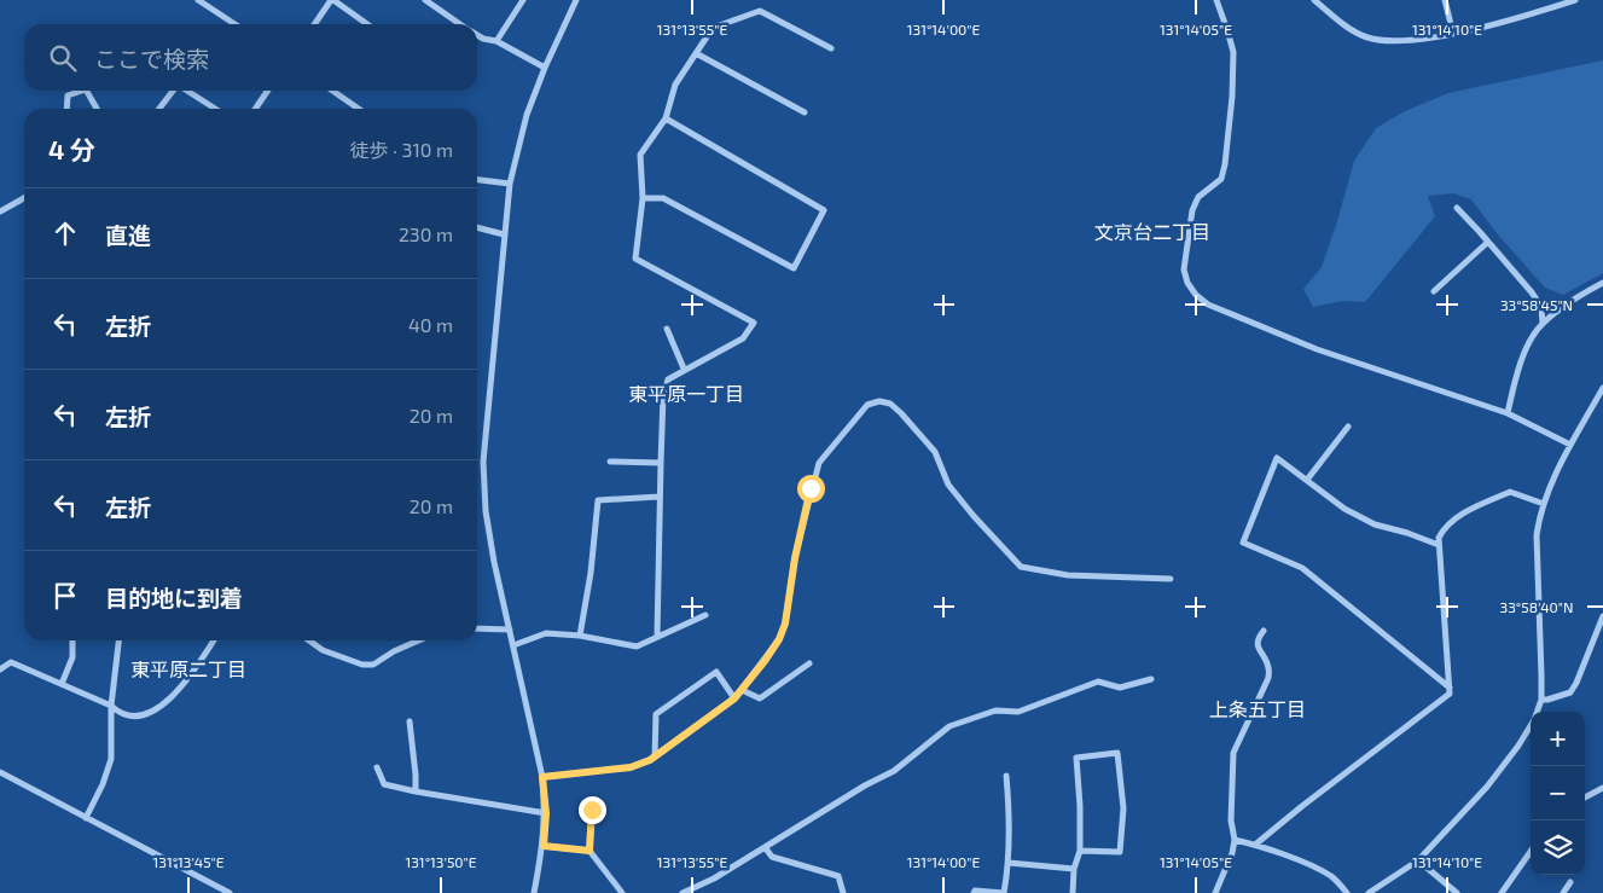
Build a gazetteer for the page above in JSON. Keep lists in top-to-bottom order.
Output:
{
  "districts": [
    "文京台二丁目",
    "東平原一丁目",
    "東平原二丁目",
    "上条五丁目"
  ],
  "page": {
    "search": "ここで検索",
    "heading": ["4 分", "徒歩 · 310 m"],
    "list": [
      ["直進", "230 m"],
      ["左折", "40 m"],
      ["左折", "20 m"],
      ["左折", "20 m"],
      "目的地に到着"
    ],
    "map_buttons": ["+", "−"]
  },
  "coordinates": [
    "131°13'55\"E",
    "131°14'00\"E",
    "131°14'05\"E",
    "131°14'10\"E",
    "33°58'45\"N",
    "33°58'40\"N",
    "131°13'45\"E",
    "131°13'50\"E"
  ]
}
